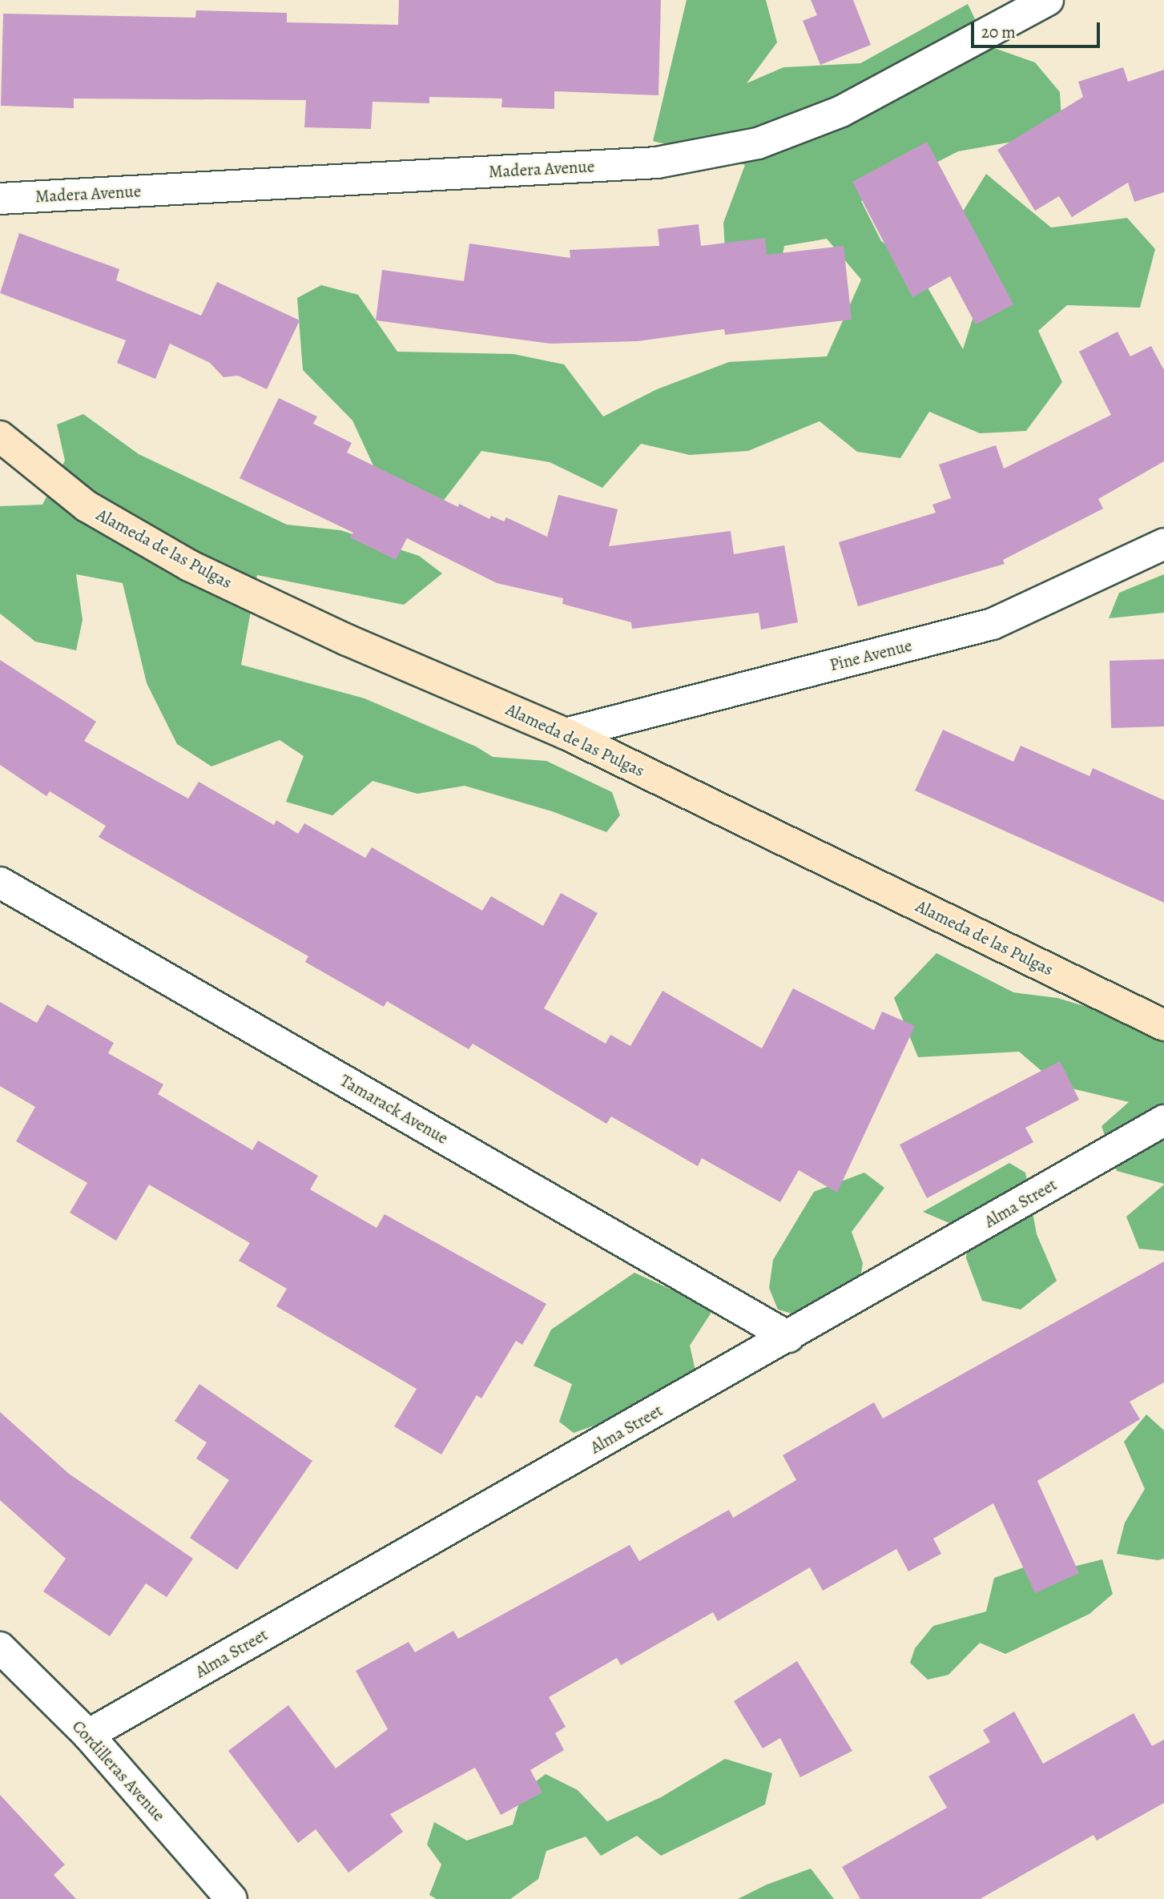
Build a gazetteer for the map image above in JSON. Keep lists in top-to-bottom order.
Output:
{
  "streets": {
    "main road": ["Alameda de las Pulgas"],
    "street": [
      "Madera Avenue",
      "Pine Avenue",
      "Tamarack Avenue",
      "Alma Street",
      "Cordilleras Avenue"
    ]
  },
  "crossings": [
    ["Alameda de las Pulgas", "Pine Avenue"],
    ["Tamarack Avenue", "Alma Street"],
    ["Alma Street", "Cordilleras Avenue"]
  ],
  "scale_bar": "20 m"
}
